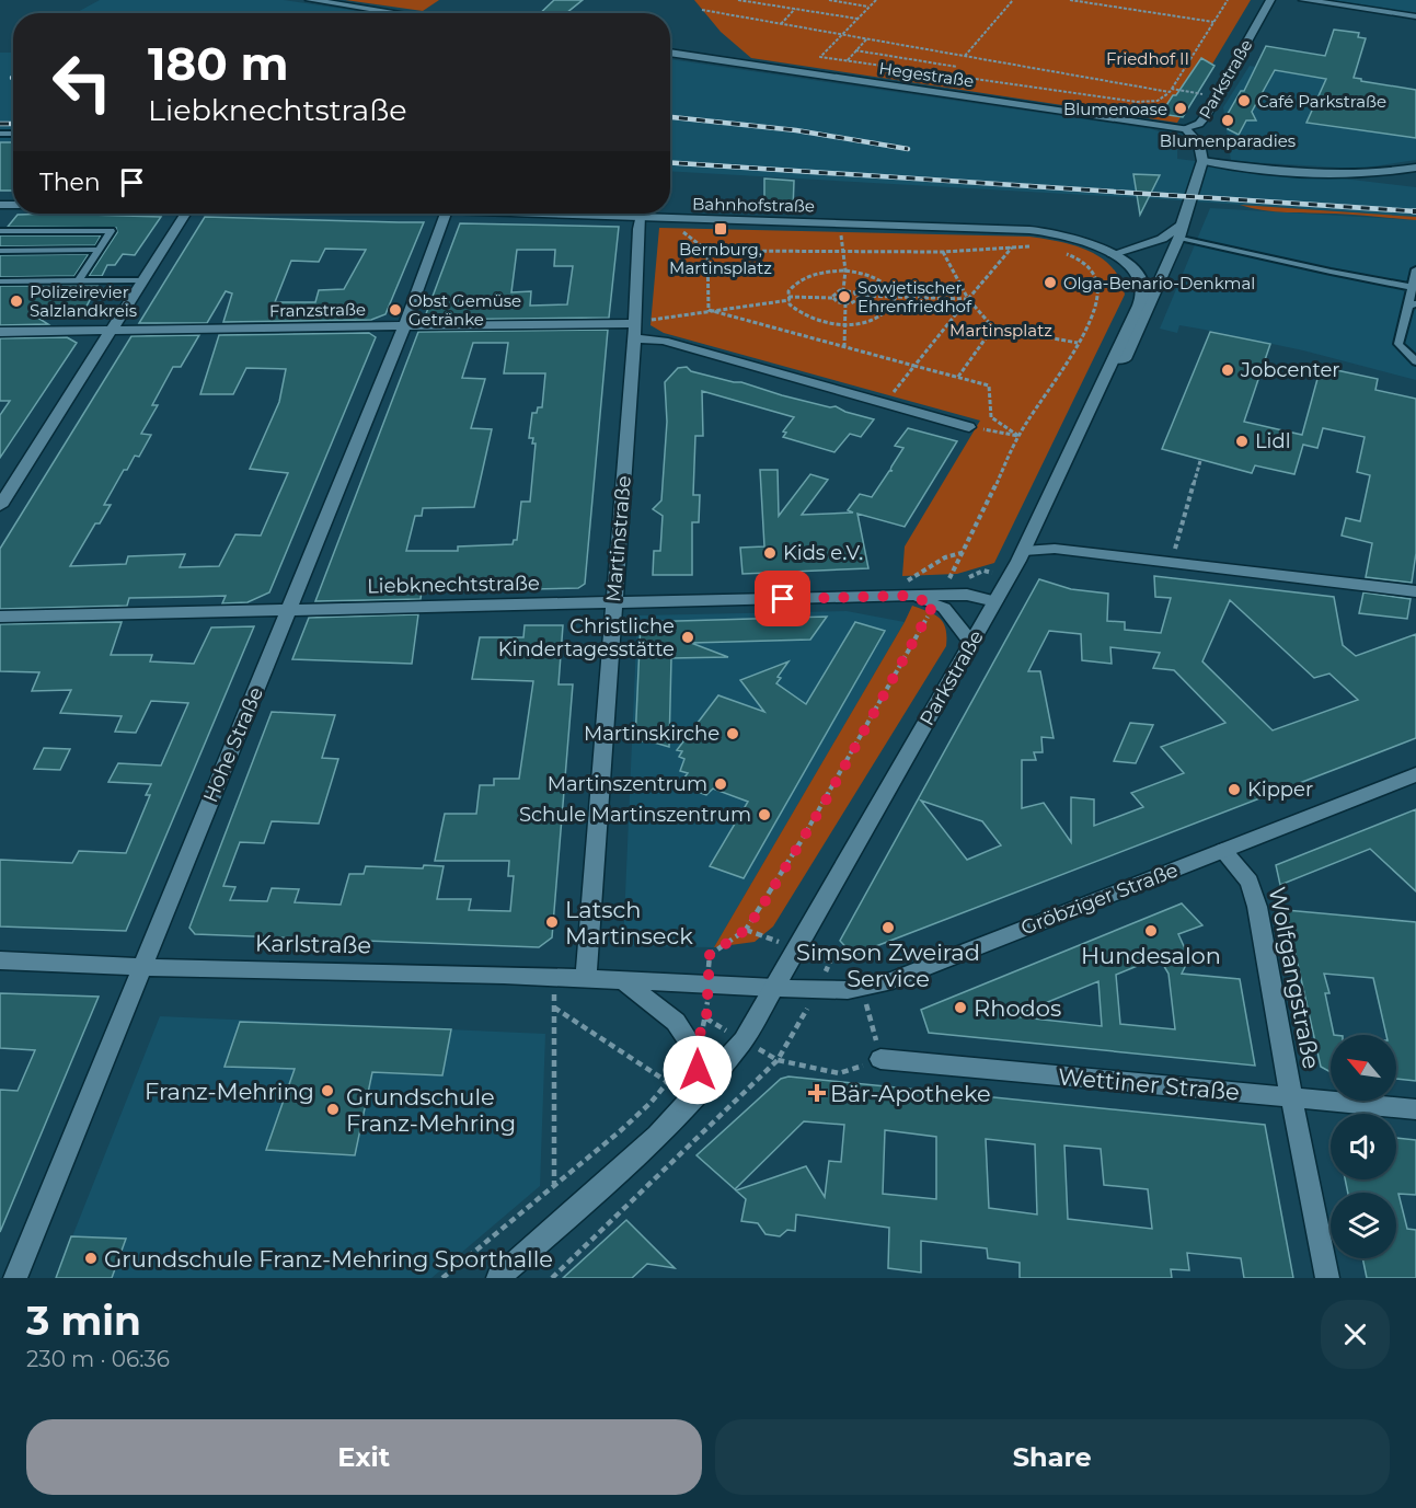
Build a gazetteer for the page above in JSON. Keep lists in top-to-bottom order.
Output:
{
  "streets": {
    "street": [
      "Hegestraße",
      "Parkstraße",
      "Bahnhofstraße",
      "Franzstraße",
      "Martinstraße",
      "Liebknechtstraße",
      "Hohe Straße",
      "Gröbziger Straße",
      "Karlstraße",
      "Wolfgangstraße",
      "Wettiner Straße"
    ]
  },
  "crossings": [
    ["Hegestraße", "Parkstraße"],
    ["Parkstraße", "Bahnhofstraße"],
    ["Parkstraße", "Liebknechtstraße"],
    ["Parkstraße", "Gröbziger Straße"],
    ["Parkstraße", "Karlstraße"],
    ["Bahnhofstraße", "Martinstraße"],
    ["Franzstraße", "Martinstraße"],
    ["Franzstraße", "Hohe Straße"],
    ["Martinstraße", "Liebknechtstraße"],
    ["Martinstraße", "Karlstraße"],
    ["Liebknechtstraße", "Hohe Straße"],
    ["Hohe Straße", "Karlstraße"],
    ["Gröbziger Straße", "Karlstraße"],
    ["Gröbziger Straße", "Wolfgangstraße"],
    ["Wolfgangstraße", "Wettiner Straße"]
  ],
  "parks": ["Friedhof II", "Martinsplatz"],
  "places": {
    "other": [
      "Café Parkstraße",
      "Blumenoase",
      "Blumenparadies",
      "Olga-Benario-Denkmal",
      "Sowjetischer Ehrenfriedhof",
      "Polizeirevier Salzlandkreis",
      "Obst Gemüse Getränke",
      "Jobcenter",
      "Lidl",
      "Kids e.V.",
      "Christliche Kindertagesstätte",
      "Martinskirche",
      "Martinszentrum",
      "Kipper",
      "Schule Martinszentrum",
      "Latsch Martinseck",
      "Simson Zweirad Service",
      "Hundesalon",
      "Rhodos",
      "Franz-Mehring",
      "Grundschule Franz-Mehring",
      "Grundschule Franz-Mehring Sporthalle"
    ],
    "transit": ["Bernburg, Martinsplatz"],
    "health": ["Bär-Apotheke"]
  },
  "north": "top left",
  "page": {
    "turn": ["180 m", "Liebknechtstraße"],
    "then": "Then",
    "heading": ["3 min", "230 m · 06:36"],
    "buttons": ["Exit", "Share"]
  }
}
